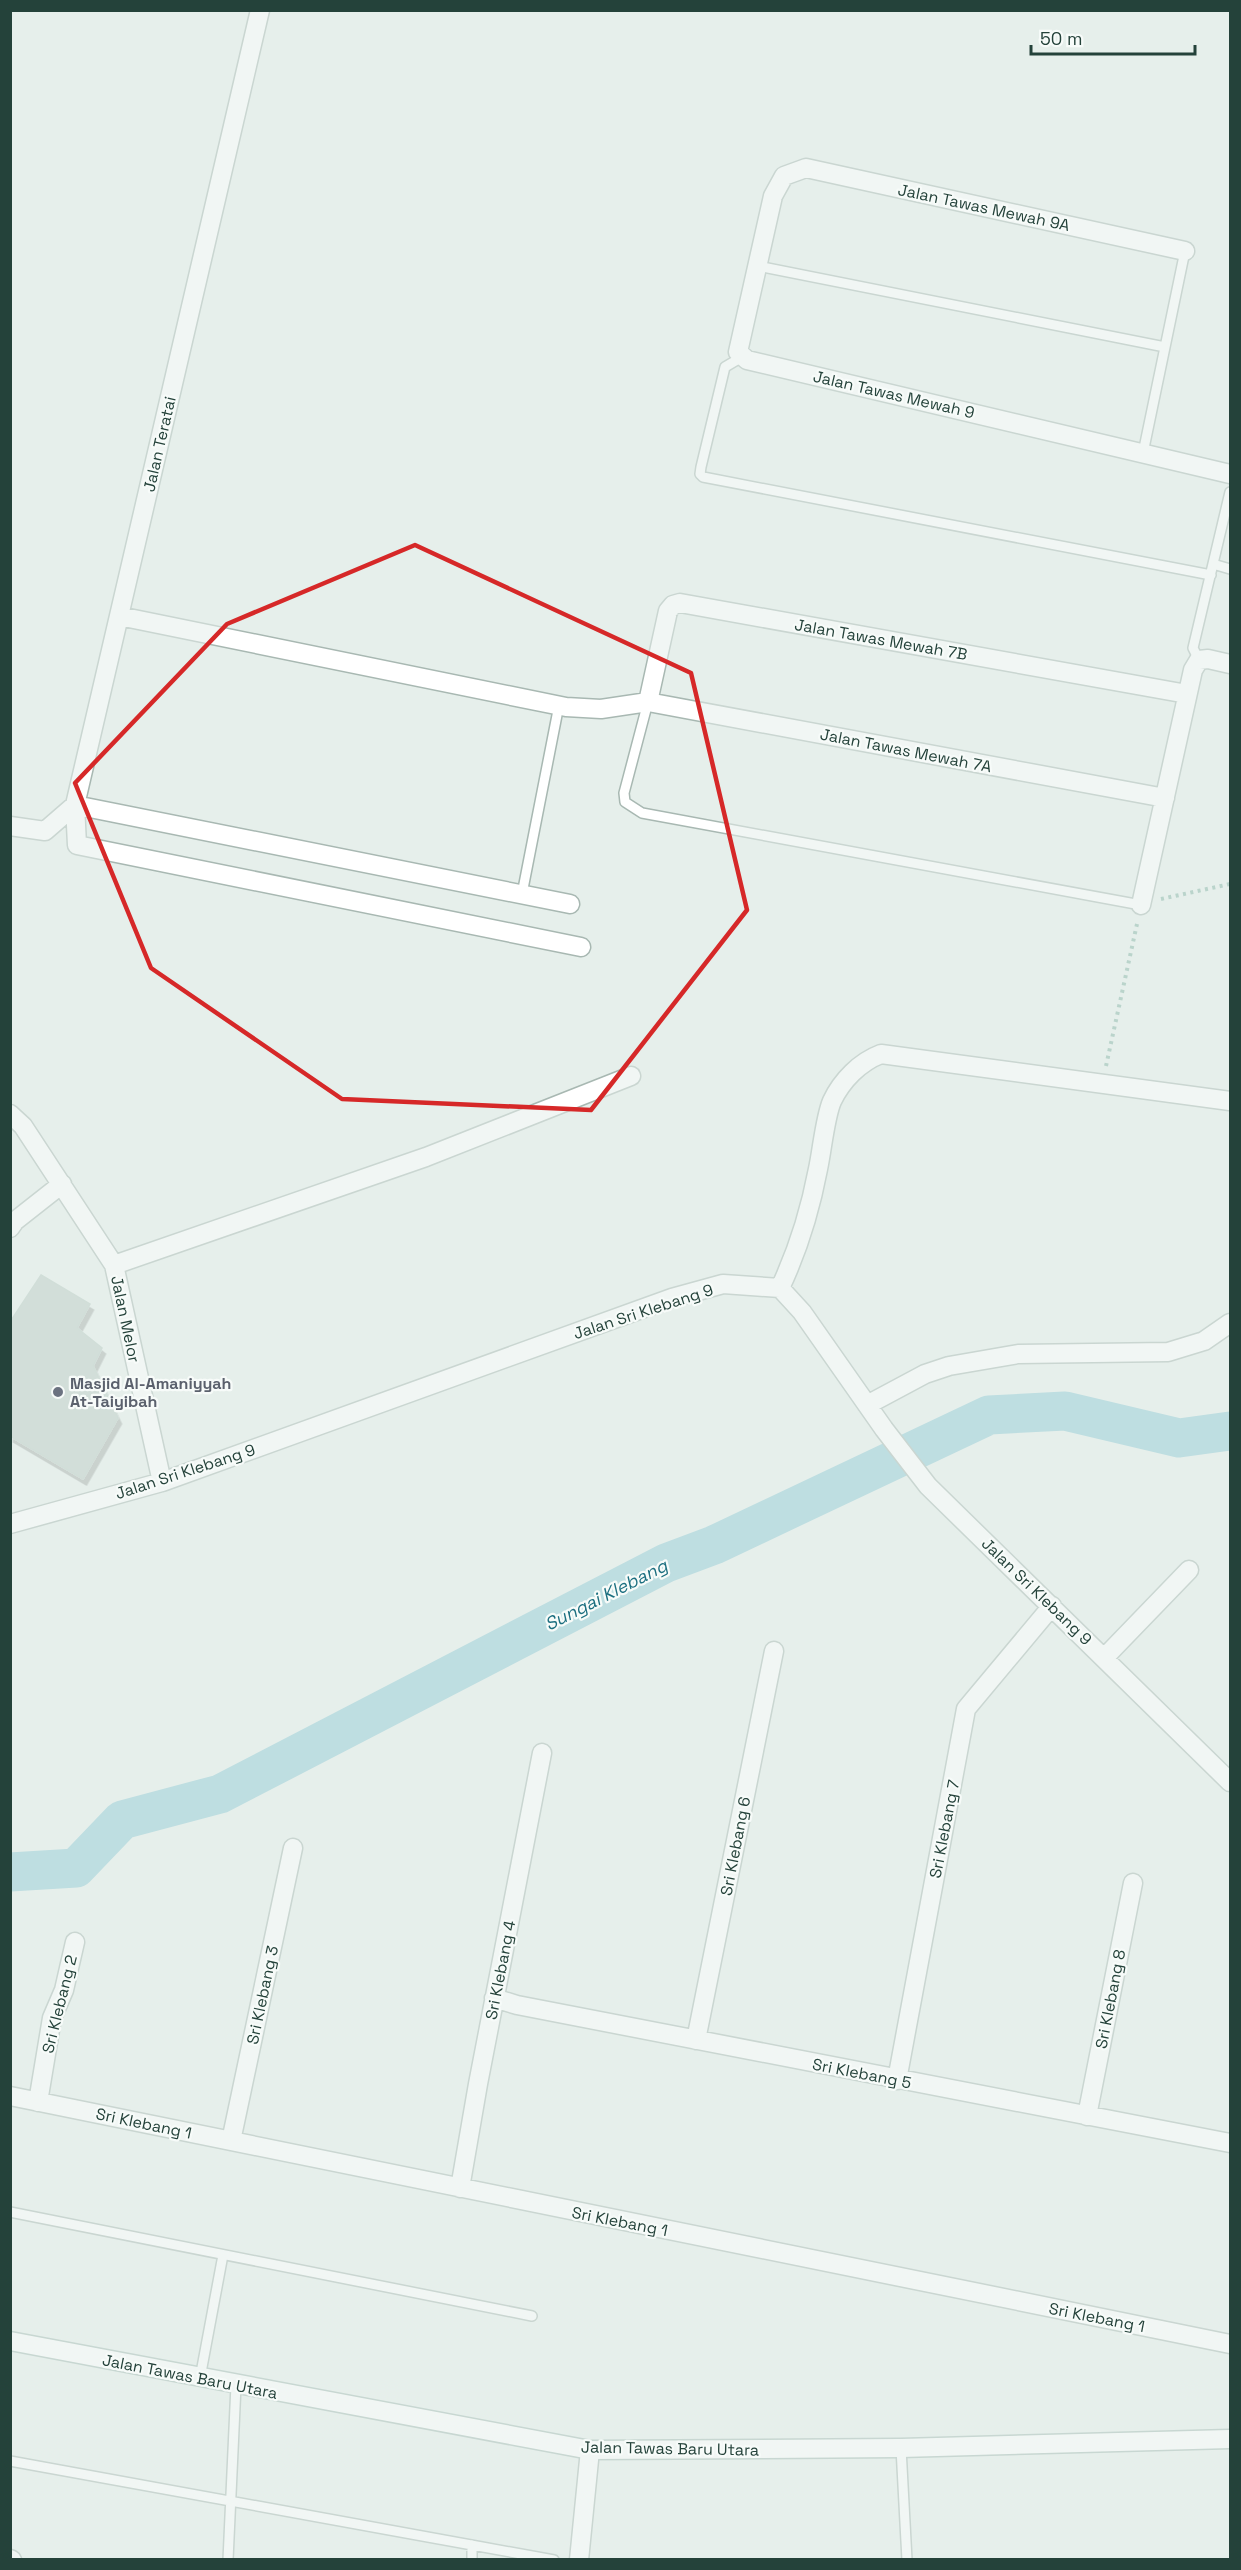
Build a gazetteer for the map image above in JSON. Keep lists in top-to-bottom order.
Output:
{
  "streets": {
    "street": [
      "Jalan Tawas Mewah 9A",
      "Jalan Tawas Mewah 9",
      "Jalan Teratai",
      "Jalan Tawas Mewah 7B",
      "Jalan Tawas Mewah 7A",
      "Jalan Sri Klebang 9",
      "Jalan Melor",
      "Sri Klebang 7",
      "Sri Klebang 6",
      "Sri Klebang 4",
      "Sri Klebang 3",
      "Sri Klebang 8",
      "Sri Klebang 2",
      "Sri Klebang 5",
      "Sri Klebang 1",
      "Jalan Tawas Baru Utara"
    ]
  },
  "crossings": [
    ["Jalan Tawas Mewah 7B", "Jalan Tawas Mewah 7A"],
    ["Jalan Sri Klebang 9", "Jalan Melor"],
    ["Jalan Sri Klebang 9", "Sri Klebang 7"],
    ["Sri Klebang 7", "Sri Klebang 5"],
    ["Sri Klebang 6", "Sri Klebang 5"],
    ["Sri Klebang 4", "Sri Klebang 5"],
    ["Sri Klebang 4", "Sri Klebang 1"],
    ["Sri Klebang 3", "Sri Klebang 1"],
    ["Sri Klebang 8", "Sri Klebang 5"],
    ["Sri Klebang 2", "Sri Klebang 1"]
  ],
  "water": ["Sungai Klebang"],
  "places": ["Masjid Al-Amaniyyah At-Taiyibah"],
  "scale_bar": "50 m"
}
